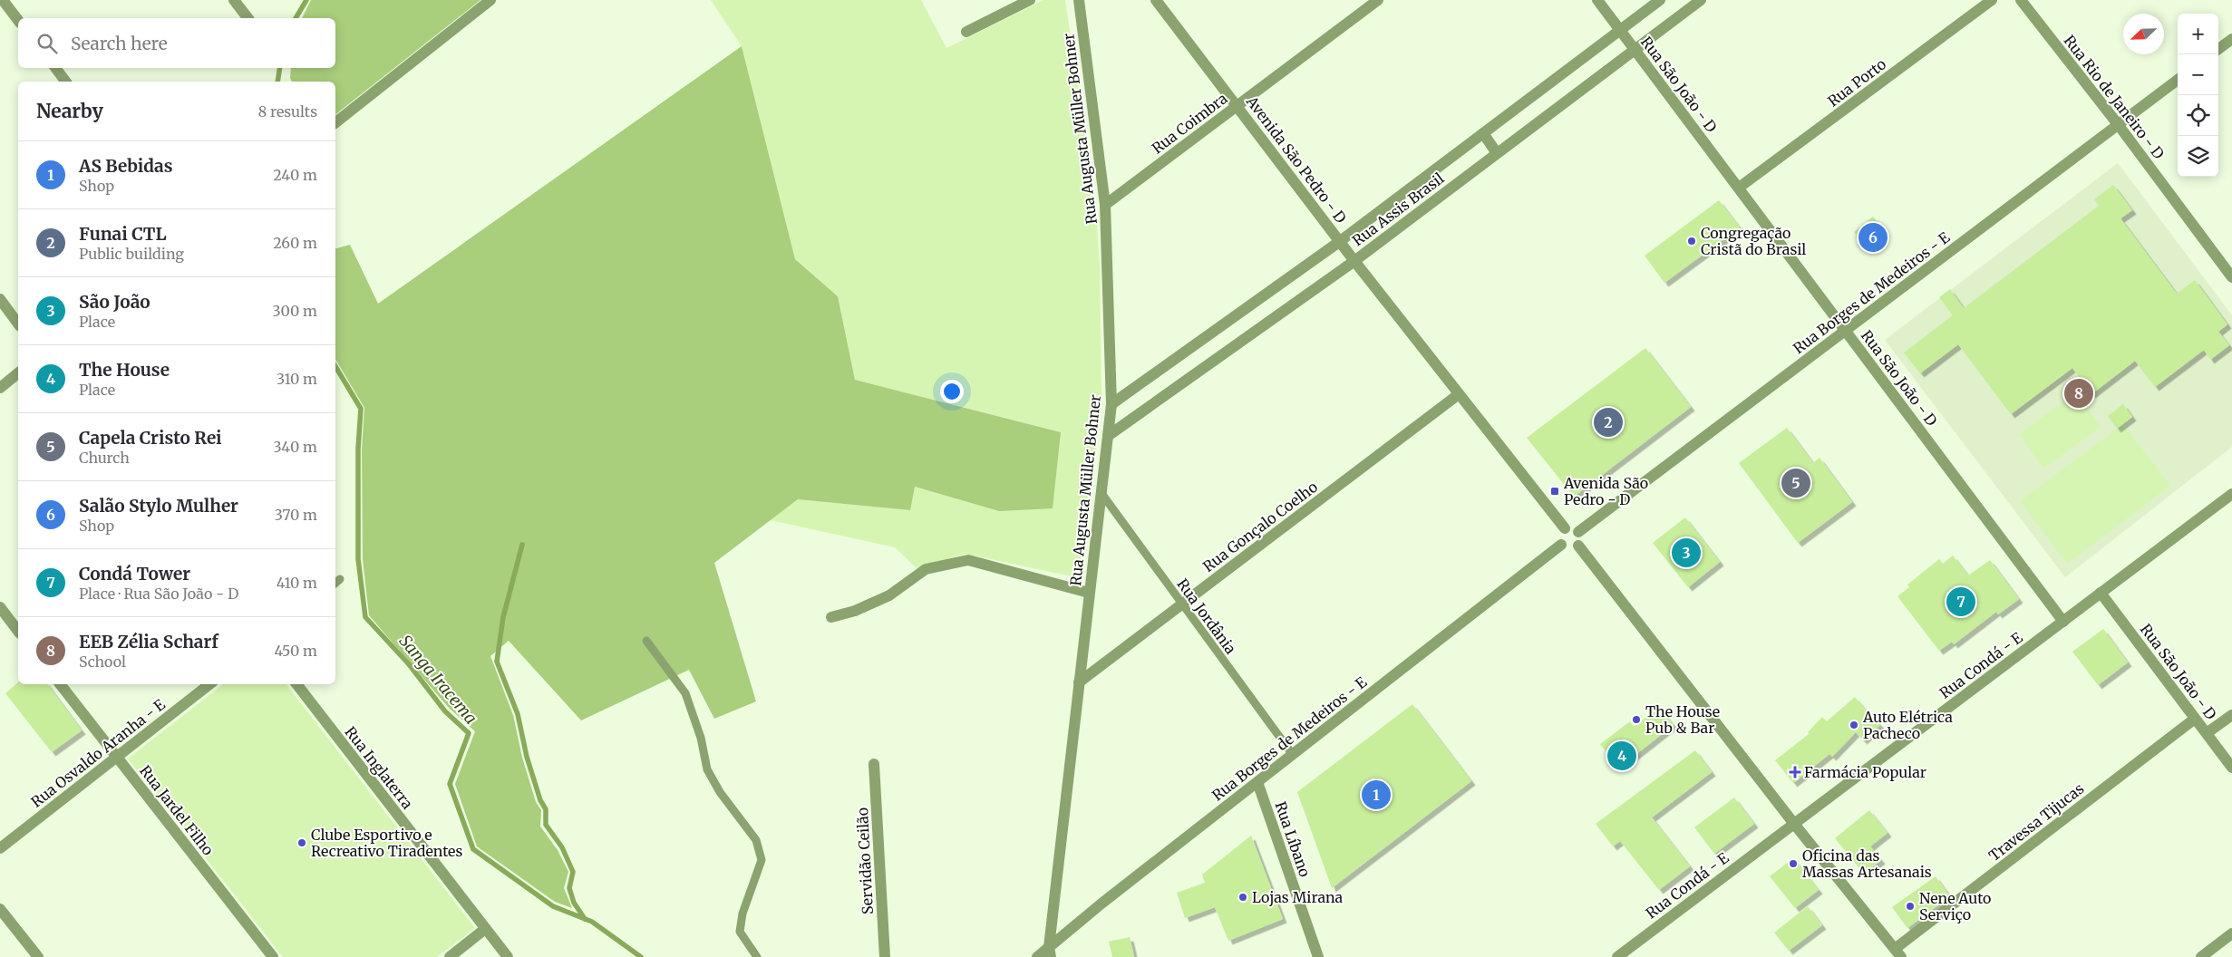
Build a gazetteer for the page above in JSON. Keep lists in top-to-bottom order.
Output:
{
  "streets": {
    "street": [
      "Rua Porto",
      "Rua São João - D",
      "Rua Rio de Janeiro - D",
      "Rua Coimbra",
      "Rua Augusta Müller Bohner",
      "Avenida São Pedro - D",
      "Rua Assis Brasil",
      "Rua Borges de Medeiros - E",
      "Rua Gonçalo Coelho",
      "Rua Condá - E",
      "Rua Osvaldo Aranha - E",
      "Rua Inglaterra",
      "Rua Jardel Filho",
      "Travessa Tijucas",
      "Rua Líbano",
      "Servidão Ceilão"
    ],
    "lane": ["Rua Jordânia"]
  },
  "crossings": [
    ["Rua Porto", "Rua São João - D"],
    ["Rua São João - D", "Rua Assis Brasil"],
    ["Rua São João - D", "Rua Borges de Medeiros - E"],
    ["Rua São João - D", "Rua Condá - E"],
    ["Rua São João - D", "Travessa Tijucas"],
    ["Rua Rio de Janeiro - D", "Rua Borges de Medeiros - E"],
    ["Rua Coimbra", "Rua Augusta Müller Bohner"],
    ["Rua Coimbra", "Avenida São Pedro - D"],
    ["Rua Augusta Müller Bohner", "Rua Assis Brasil"],
    ["Rua Augusta Müller Bohner", "Rua Borges de Medeiros - E"],
    ["Rua Augusta Müller Bohner", "Rua Gonçalo Coelho"],
    ["Rua Augusta Müller Bohner", "Rua Jordânia"],
    ["Avenida São Pedro - D", "Rua Assis Brasil"],
    ["Avenida São Pedro - D", "Rua Borges de Medeiros - E"],
    ["Avenida São Pedro - D", "Rua Gonçalo Coelho"],
    ["Rua Borges de Medeiros - E", "Rua Jordânia"],
    ["Rua Borges de Medeiros - E", "Rua Líbano"],
    ["Rua Gonçalo Coelho", "Rua Jordânia"],
    ["Rua Osvaldo Aranha - E", "Rua Jardel Filho"]
  ],
  "water": ["Sanga Iracema"],
  "places": {
    "other": [
      "Congregação Cristã do Brasil",
      "The House Pub & Bar",
      "Auto Elétrica Pacheco",
      "Clube Esportivo e Recreativo Tiradentes",
      "Oficina das Massas Artesanais",
      "Lojas Mirana",
      "Nene Auto Serviço"
    ],
    "transit": ["Avenida São Pedro - D"],
    "health": ["Farmácia Popular"]
  },
  "north": "bottom left",
  "page": {
    "map_buttons": ["+", "−"],
    "search": "Search here",
    "heading": ["Nearby", "8 results"],
    "list": [
      {
        "mark": "1",
        "name": "AS Bebidas",
        "note": "Shop",
        "value": "240 m"
      },
      {
        "mark": "2",
        "name": "Funai CTL",
        "note": "Public building",
        "value": "260 m"
      },
      {
        "mark": "3",
        "name": "São João",
        "note": "Place",
        "value": "300 m"
      },
      {
        "mark": "4",
        "name": "The House",
        "note": "Place",
        "value": "310 m"
      },
      {
        "mark": "5",
        "name": "Capela Cristo Rei",
        "note": "Church",
        "value": "340 m"
      },
      {
        "mark": "6",
        "name": "Salão Stylo Mulher",
        "note": "Shop",
        "value": "370 m"
      },
      {
        "mark": "7",
        "name": "Condá Tower",
        "note": "Place · Rua São João - D",
        "value": "410 m"
      },
      {
        "mark": "8",
        "name": "EEB Zélia Scharf",
        "note": "School",
        "value": "450 m"
      }
    ],
    "pins": [
      "6",
      "8",
      "2",
      "5",
      "3",
      "7",
      "4",
      "1"
    ]
  }
}
